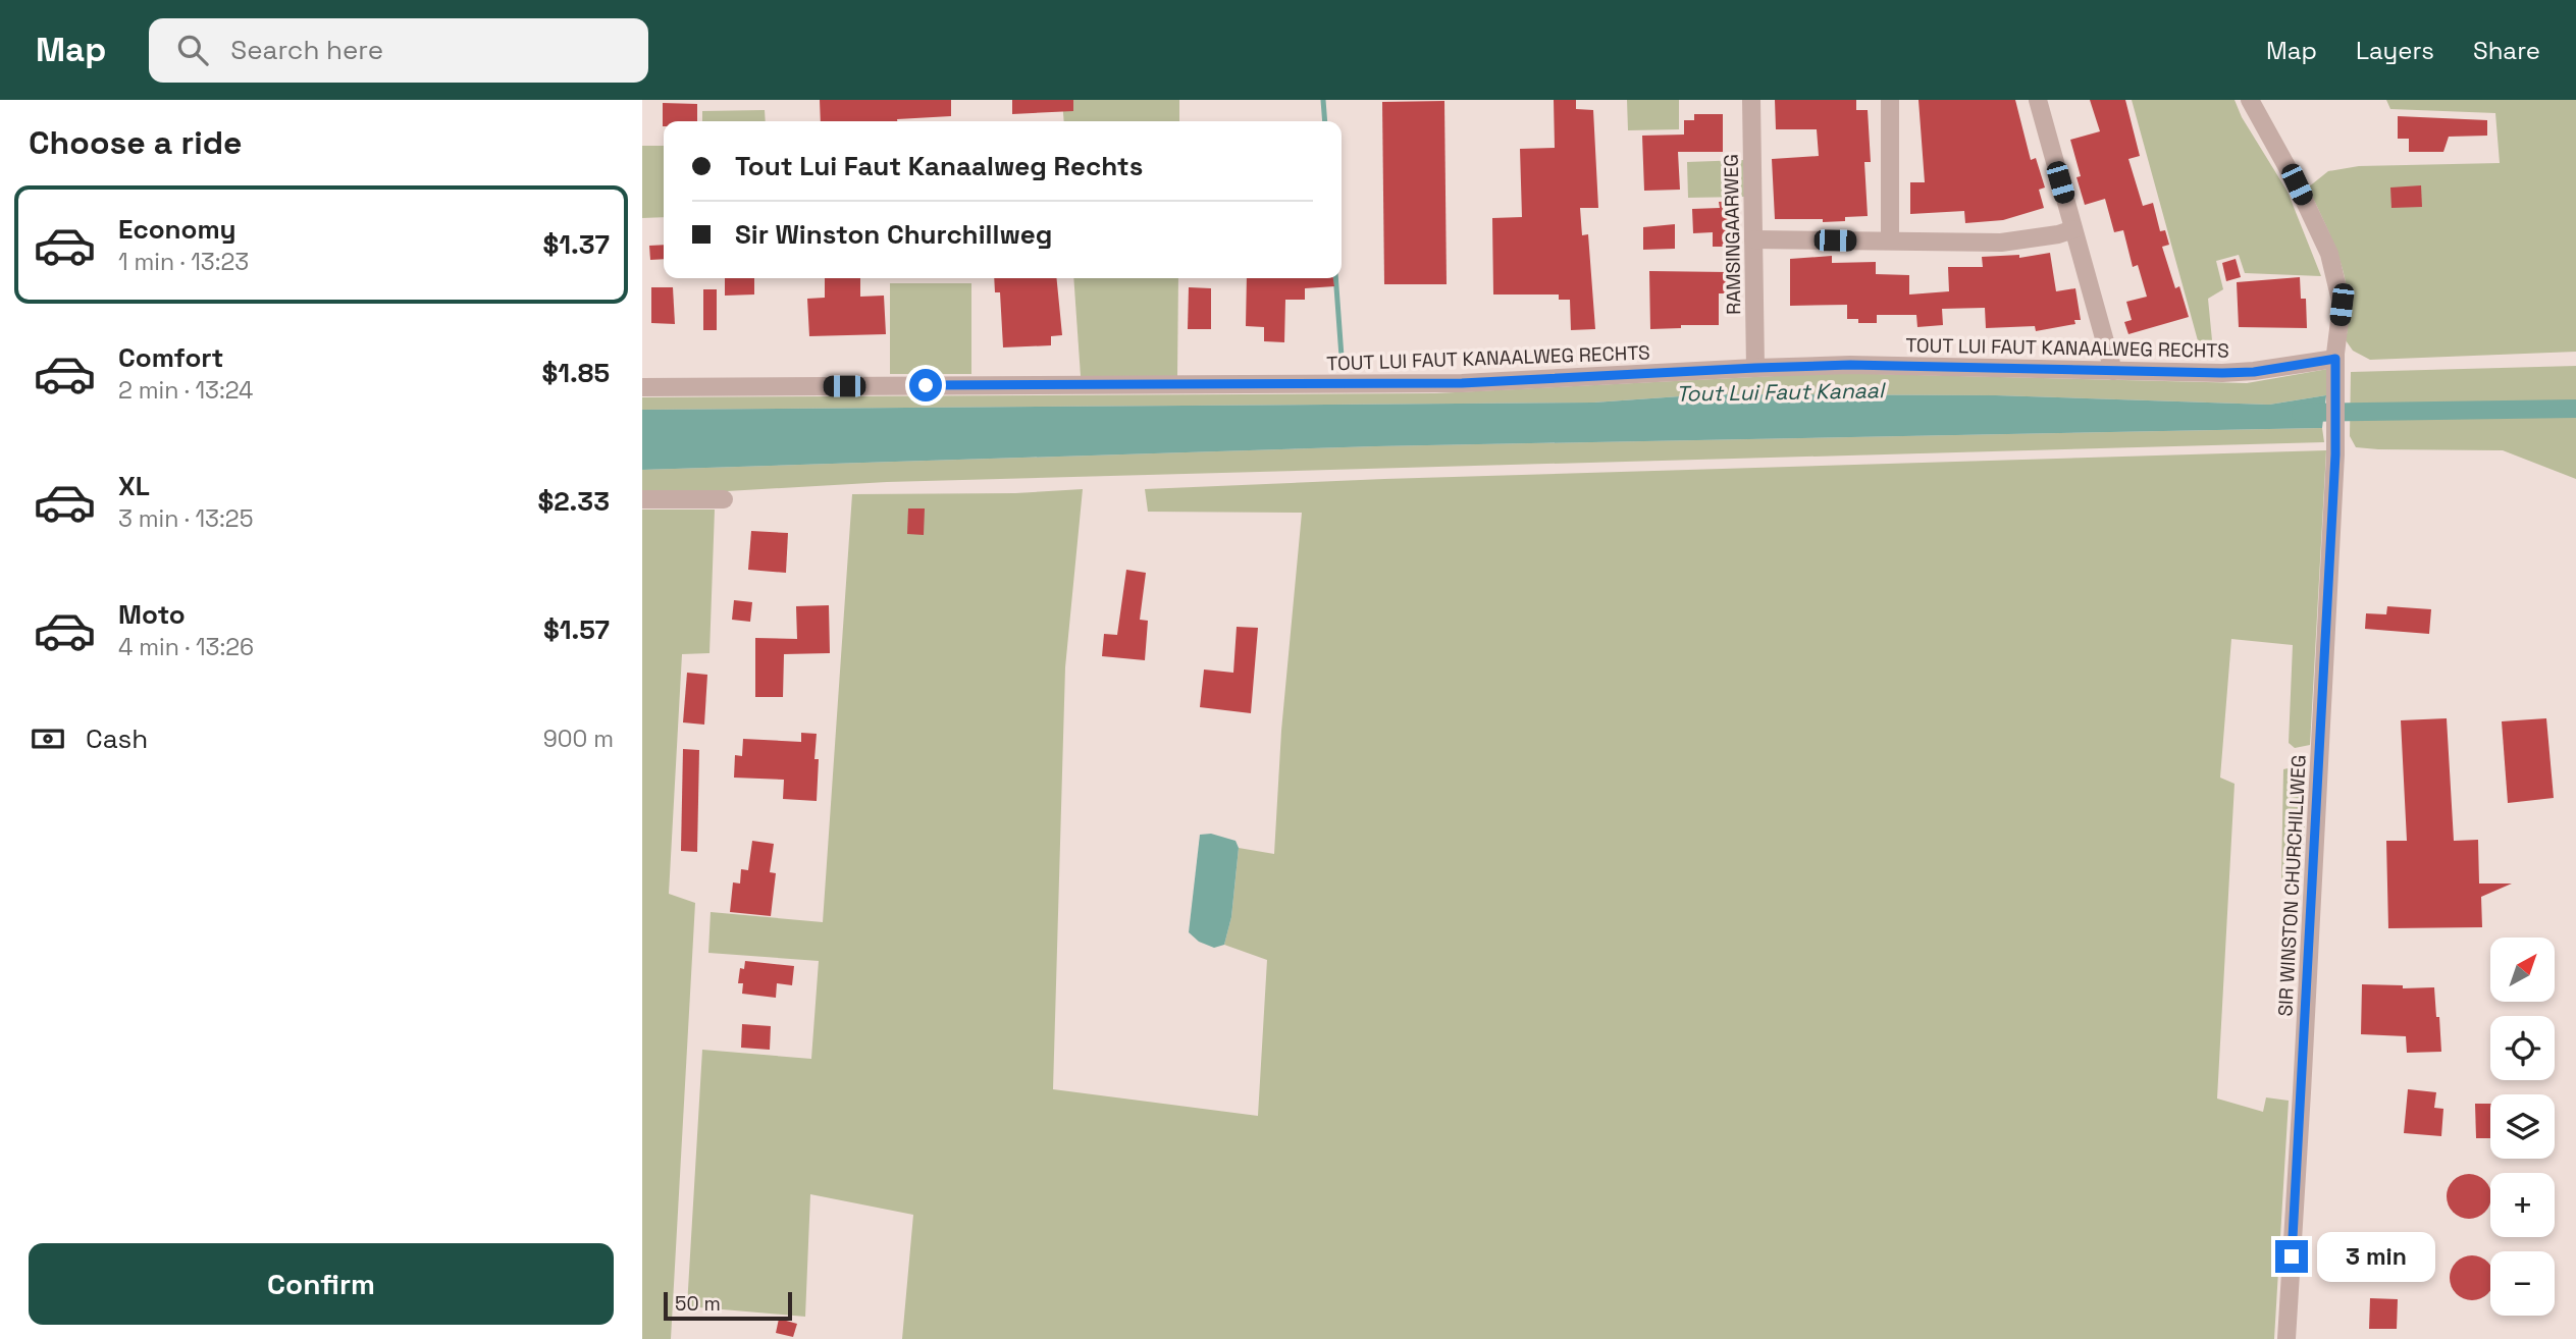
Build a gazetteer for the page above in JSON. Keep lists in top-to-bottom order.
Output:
{
  "streets": {
    "street": ["RAMSINGAARWEG", "TOUT LUI FAUT KANAALWEG RECHTS", "SIR WINSTON CHURCHILLWEG"]
  },
  "crossings": [
    ["RAMSINGAARWEG", "TOUT LUI FAUT KANAALWEG RECHTS"],
    ["TOUT LUI FAUT KANAALWEG RECHTS", "SIR WINSTON CHURCHILLWEG"]
  ],
  "water": ["Tout Lui Faut Kanaal"],
  "scale_bar": "50 m",
  "north": "top right",
  "page": {
    "header": "Map",
    "search": "Search here",
    "nav": ["Map", "Layers", "Share"],
    "heading": "Choose a ride",
    "banner": ["Tout Lui Faut Kanaalweg Rechts", "Sir Winston Churchillweg"],
    "list": [
      {
        "name": "Economy",
        "note": "1 min · 13:23",
        "value": "$1.37"
      },
      {
        "name": "Comfort",
        "note": "2 min · 13:24",
        "value": "$1.85"
      },
      {
        "name": "XL",
        "note": "3 min · 13:25",
        "value": "$2.33"
      },
      {
        "name": "Moto",
        "note": "4 min · 13:26",
        "value": "$1.57"
      }
    ],
    "pay": ["Cash", "900 m"],
    "map_buttons": ["+", "−"],
    "buttons": "Confirm",
    "bubble": "3 min",
    "scale": "50 m"
  }
}
